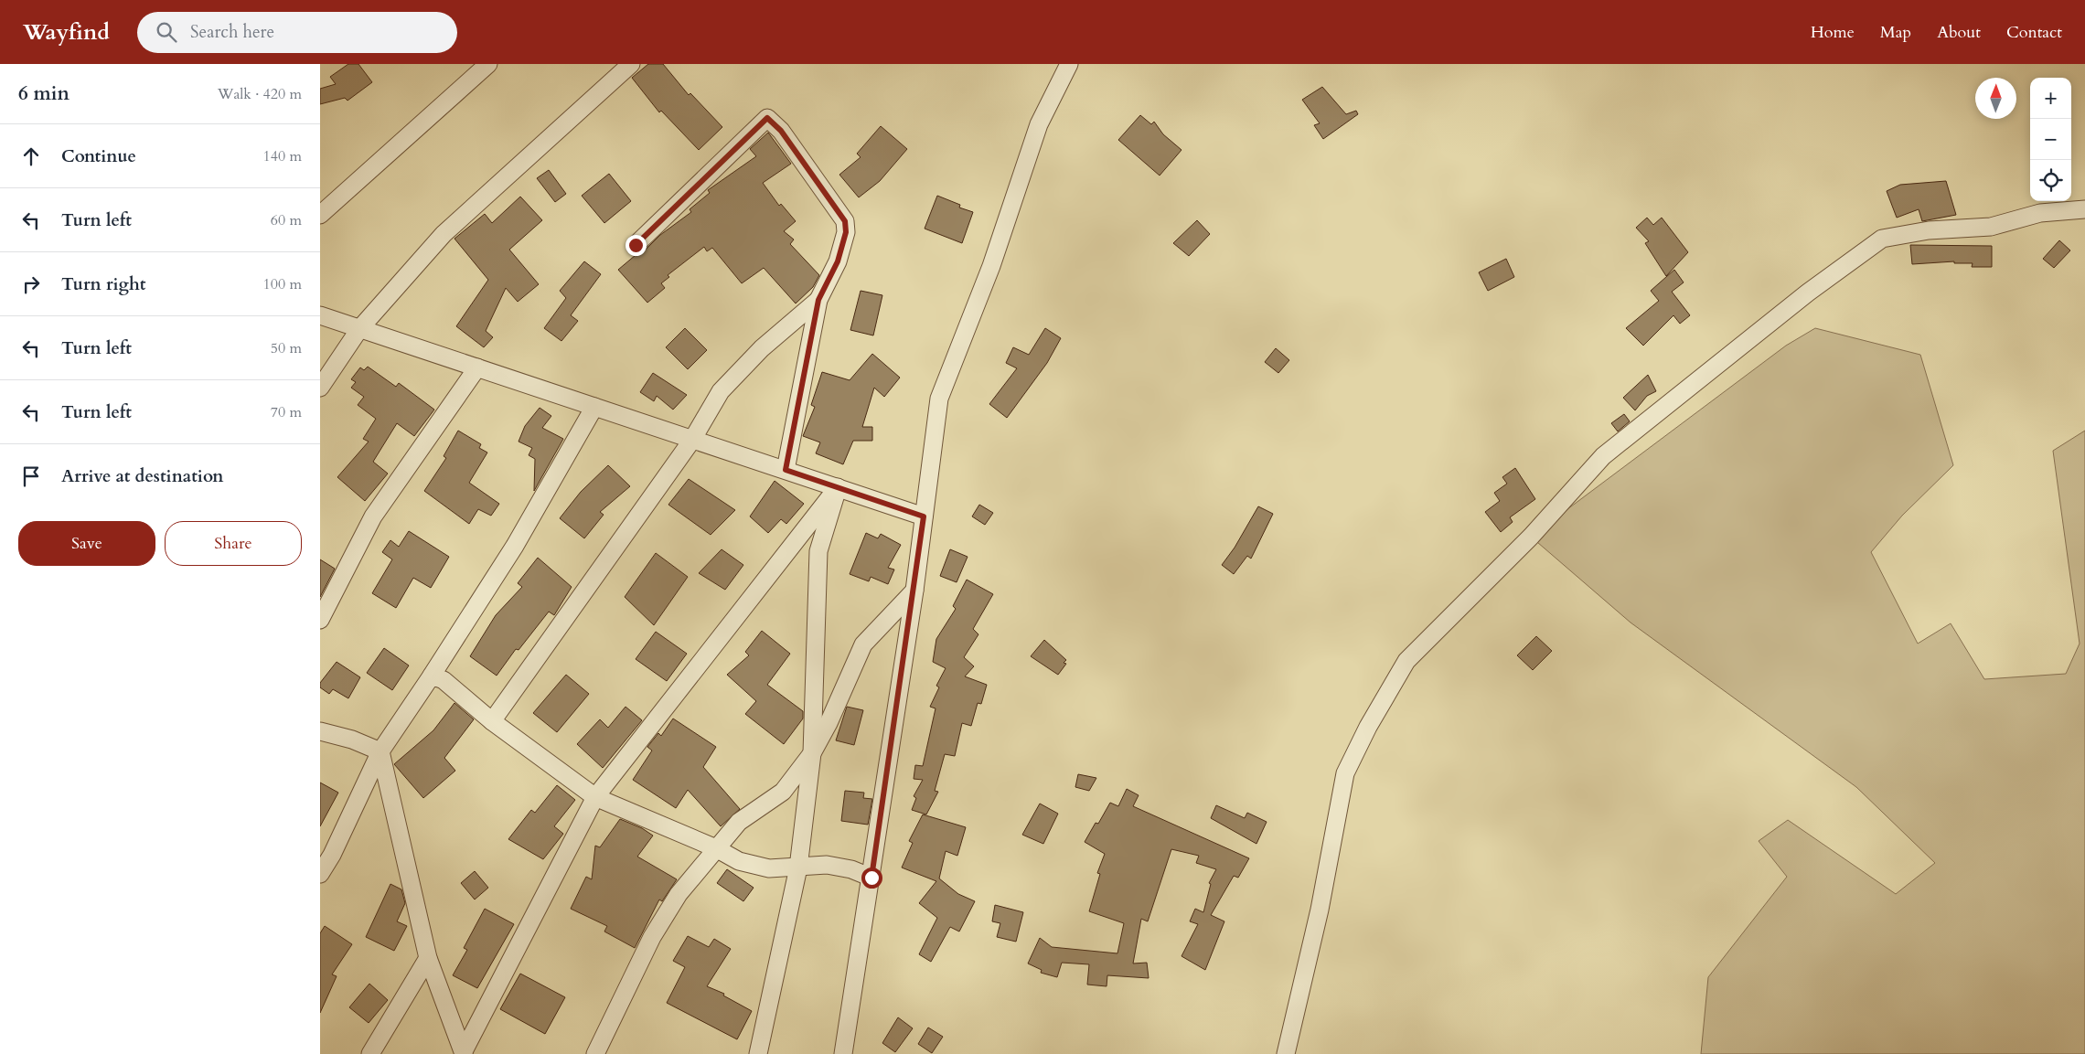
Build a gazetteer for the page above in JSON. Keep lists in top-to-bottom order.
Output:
{
  "north": "top",
  "page": {
    "header": "Wayfind",
    "search": "Search here",
    "nav": [
      "Home",
      "Map",
      "About",
      "Contact"
    ],
    "heading": ["6 min", "Walk · 420 m"],
    "map_buttons": ["+", "−"],
    "list": [
      ["Continue", "140 m"],
      ["Turn left", "60 m"],
      ["Turn right", "100 m"],
      ["Turn left", "50 m"],
      ["Turn left", "70 m"],
      "Arrive at destination"
    ],
    "buttons": ["Save", "Share"]
  }
}
